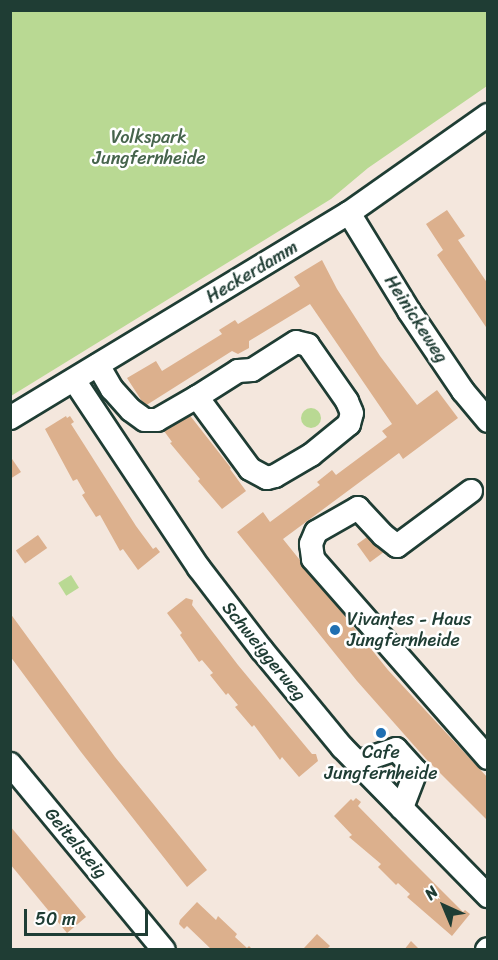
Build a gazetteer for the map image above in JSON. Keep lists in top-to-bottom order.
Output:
{
  "streets": {
    "street": [
      "Heckerdamm",
      "Heinickeweg",
      "Schweiggerweg",
      "Geitelsteig"
    ]
  },
  "crossings": [
    ["Heckerdamm", "Heinickeweg"],
    ["Heckerdamm", "Schweiggerweg"]
  ],
  "parks": ["Volkspark Jungfernheide"],
  "places": ["Vivantes - Haus Jungfernheide", "Cafe Jungfernheide"],
  "scale_bar": "50 m",
  "north": "top left"
}
